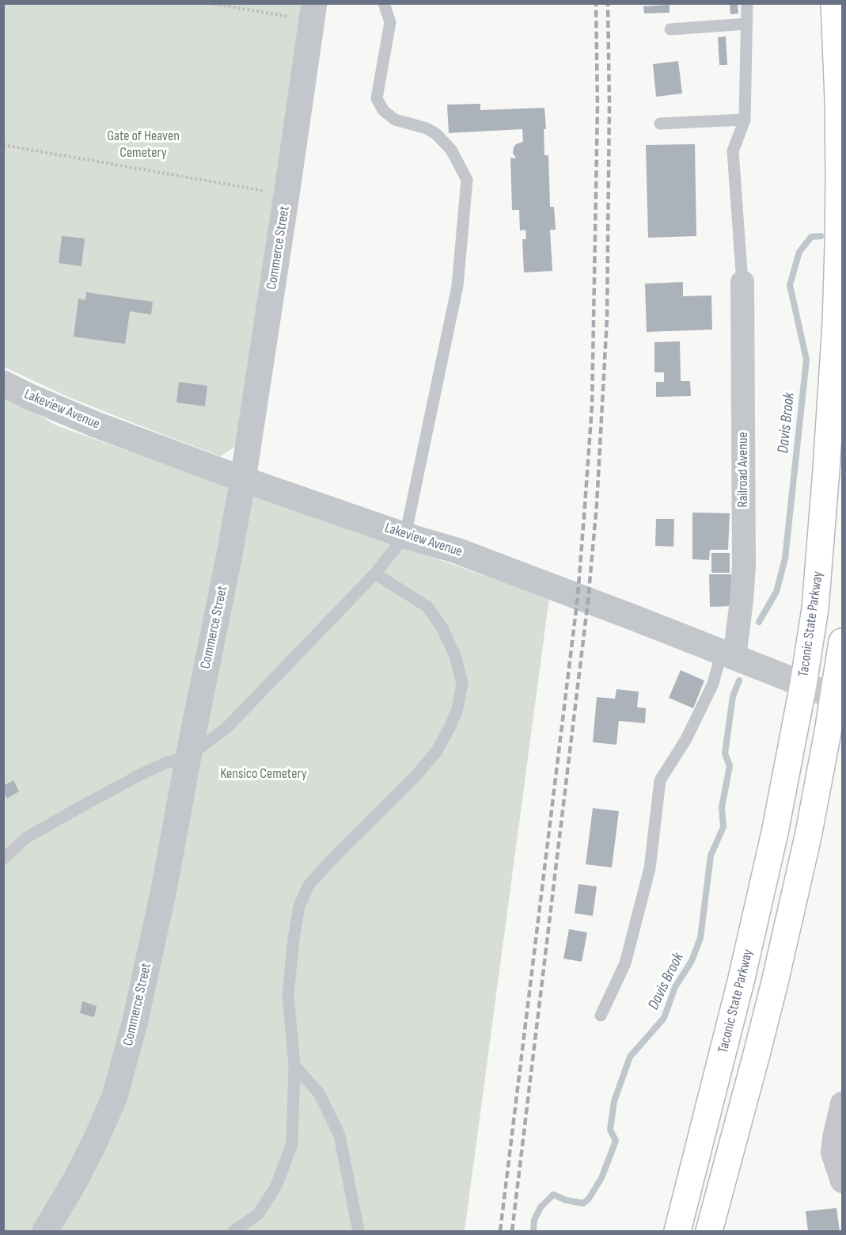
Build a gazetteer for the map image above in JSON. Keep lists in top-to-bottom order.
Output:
{
  "streets": {
    "highway": ["Taconic State Parkway"],
    "street": ["Commerce Street", "Lakeview Avenue", "Railroad Avenue"]
  },
  "crossings": [
    ["Commerce Street", "Lakeview Avenue"],
    ["Lakeview Avenue", "Railroad Avenue"],
    ["Lakeview Avenue", "Taconic State Parkway"]
  ],
  "water": ["Davis Brook"],
  "parks": ["Gate of Heaven Cemetery", "Kensico Cemetery"]
}
